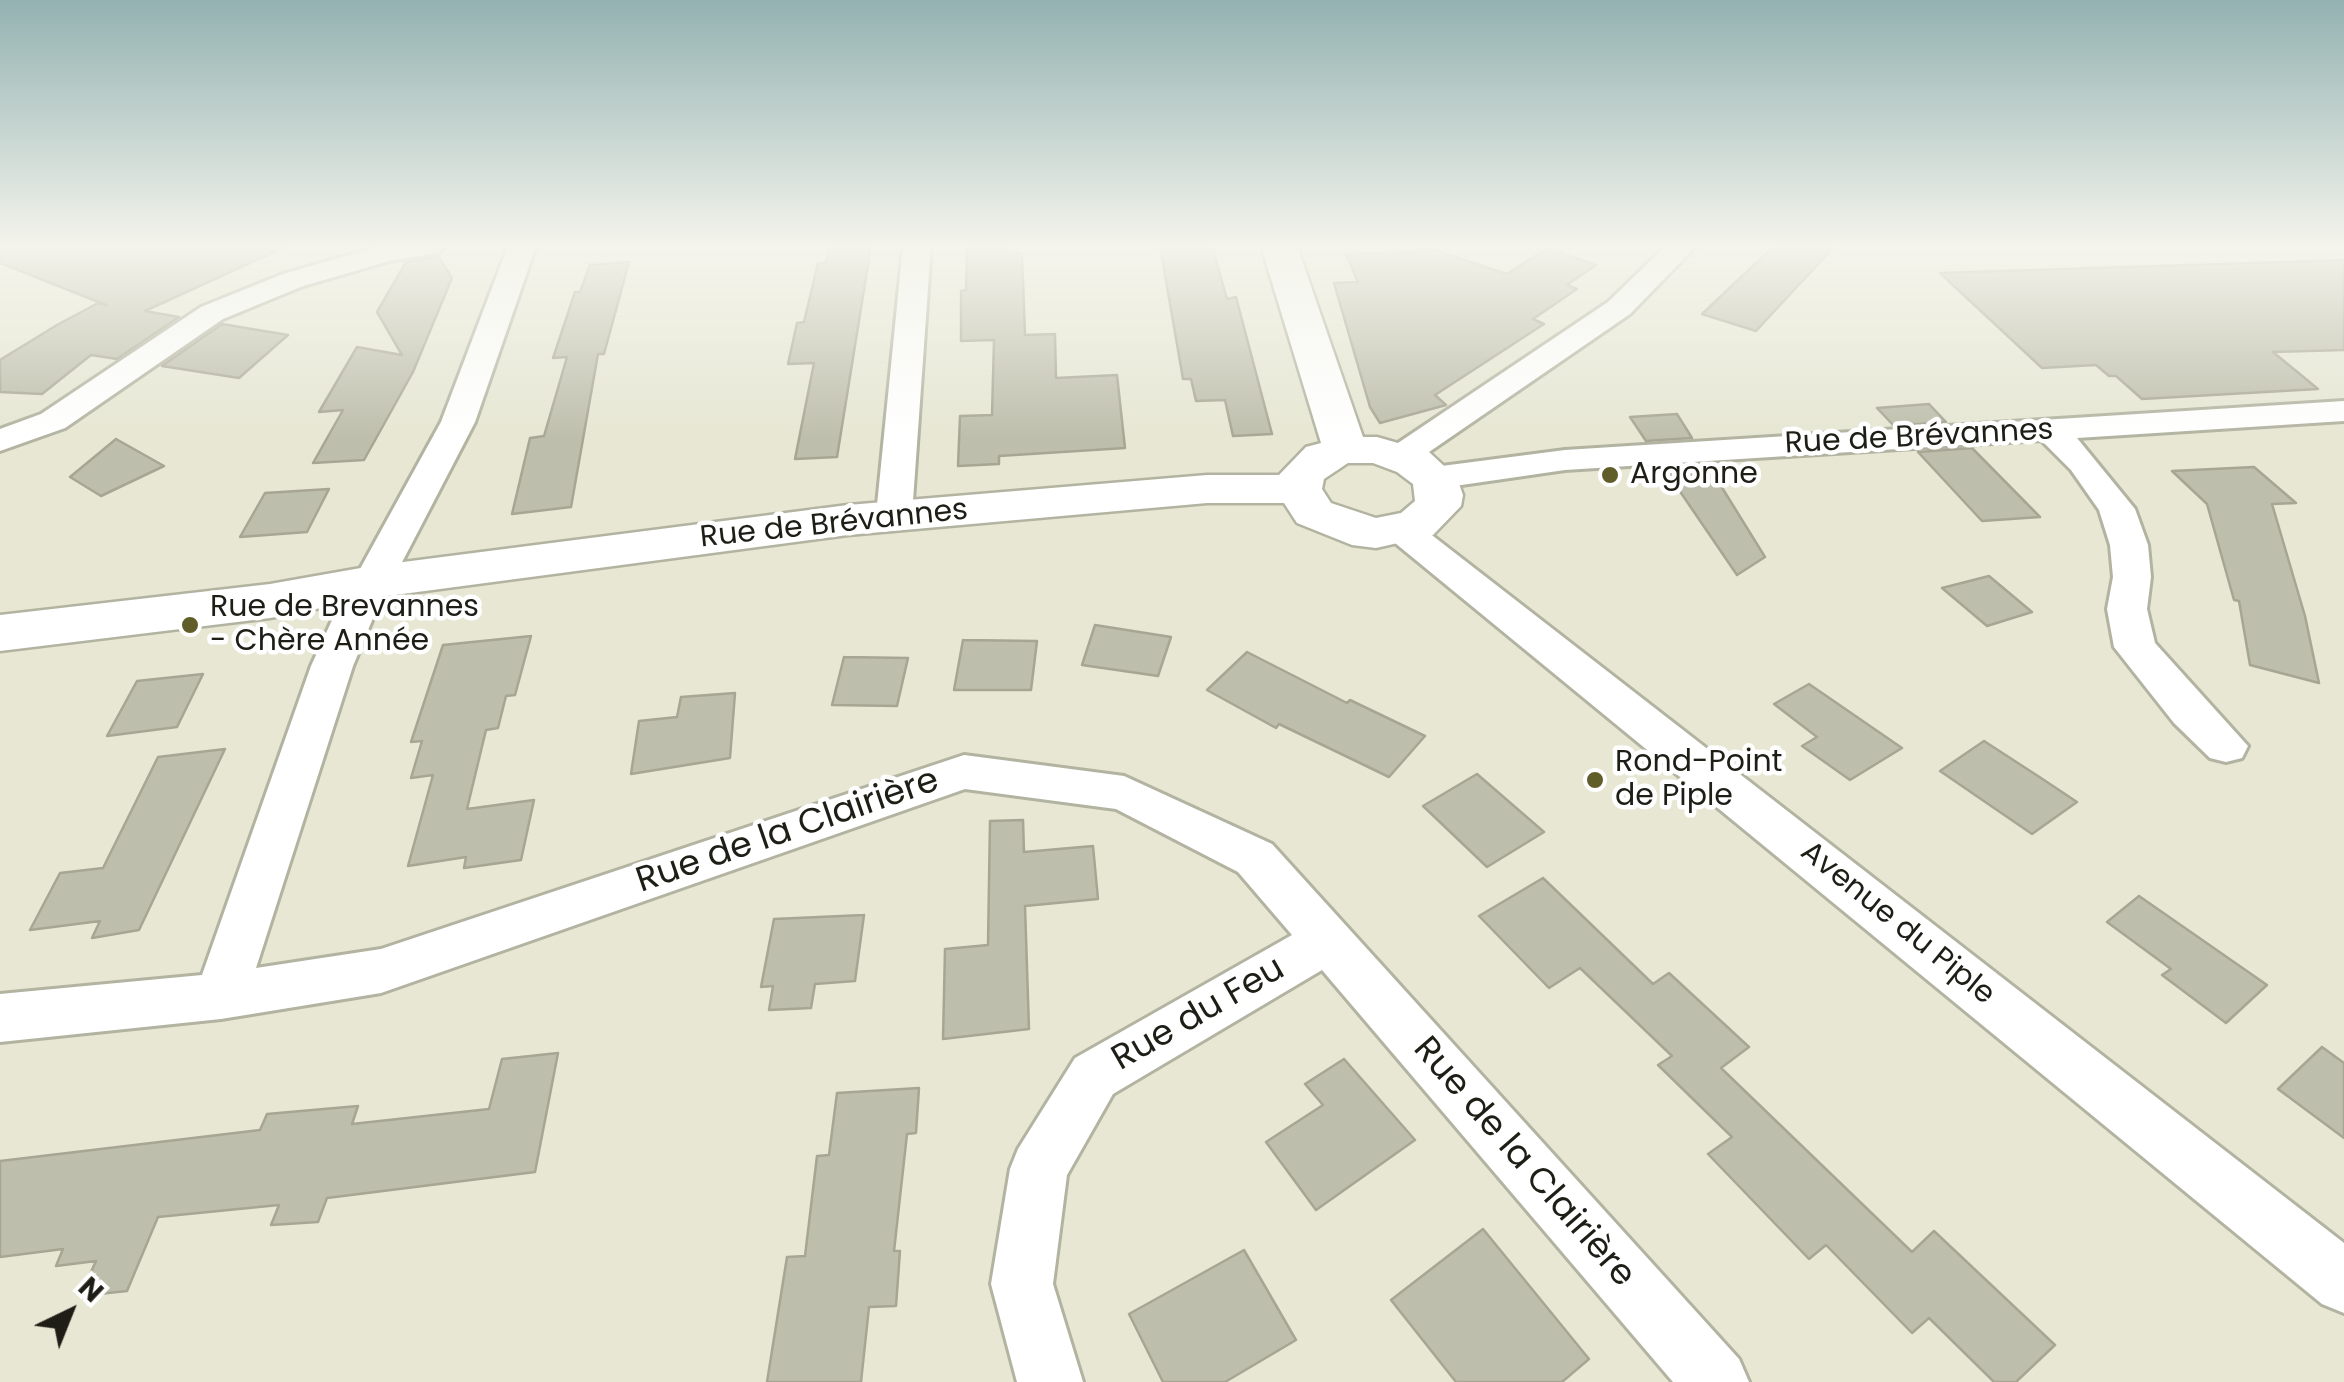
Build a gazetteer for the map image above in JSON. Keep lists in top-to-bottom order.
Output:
{
  "streets": {
    "street": [
      "Rue de Brévannes",
      "Rue de la Clairière",
      "Avenue du Piple",
      "Rue du Feu"
    ]
  },
  "crossings": [
    ["Rue de Brévannes", "Avenue du Piple"],
    ["Rue de la Clairière", "Rue du Feu"]
  ],
  "places": ["Argonne", "Rue de Brevannes - Chère Année", "Rond-Point de Piple"],
  "north": "top right"
}
